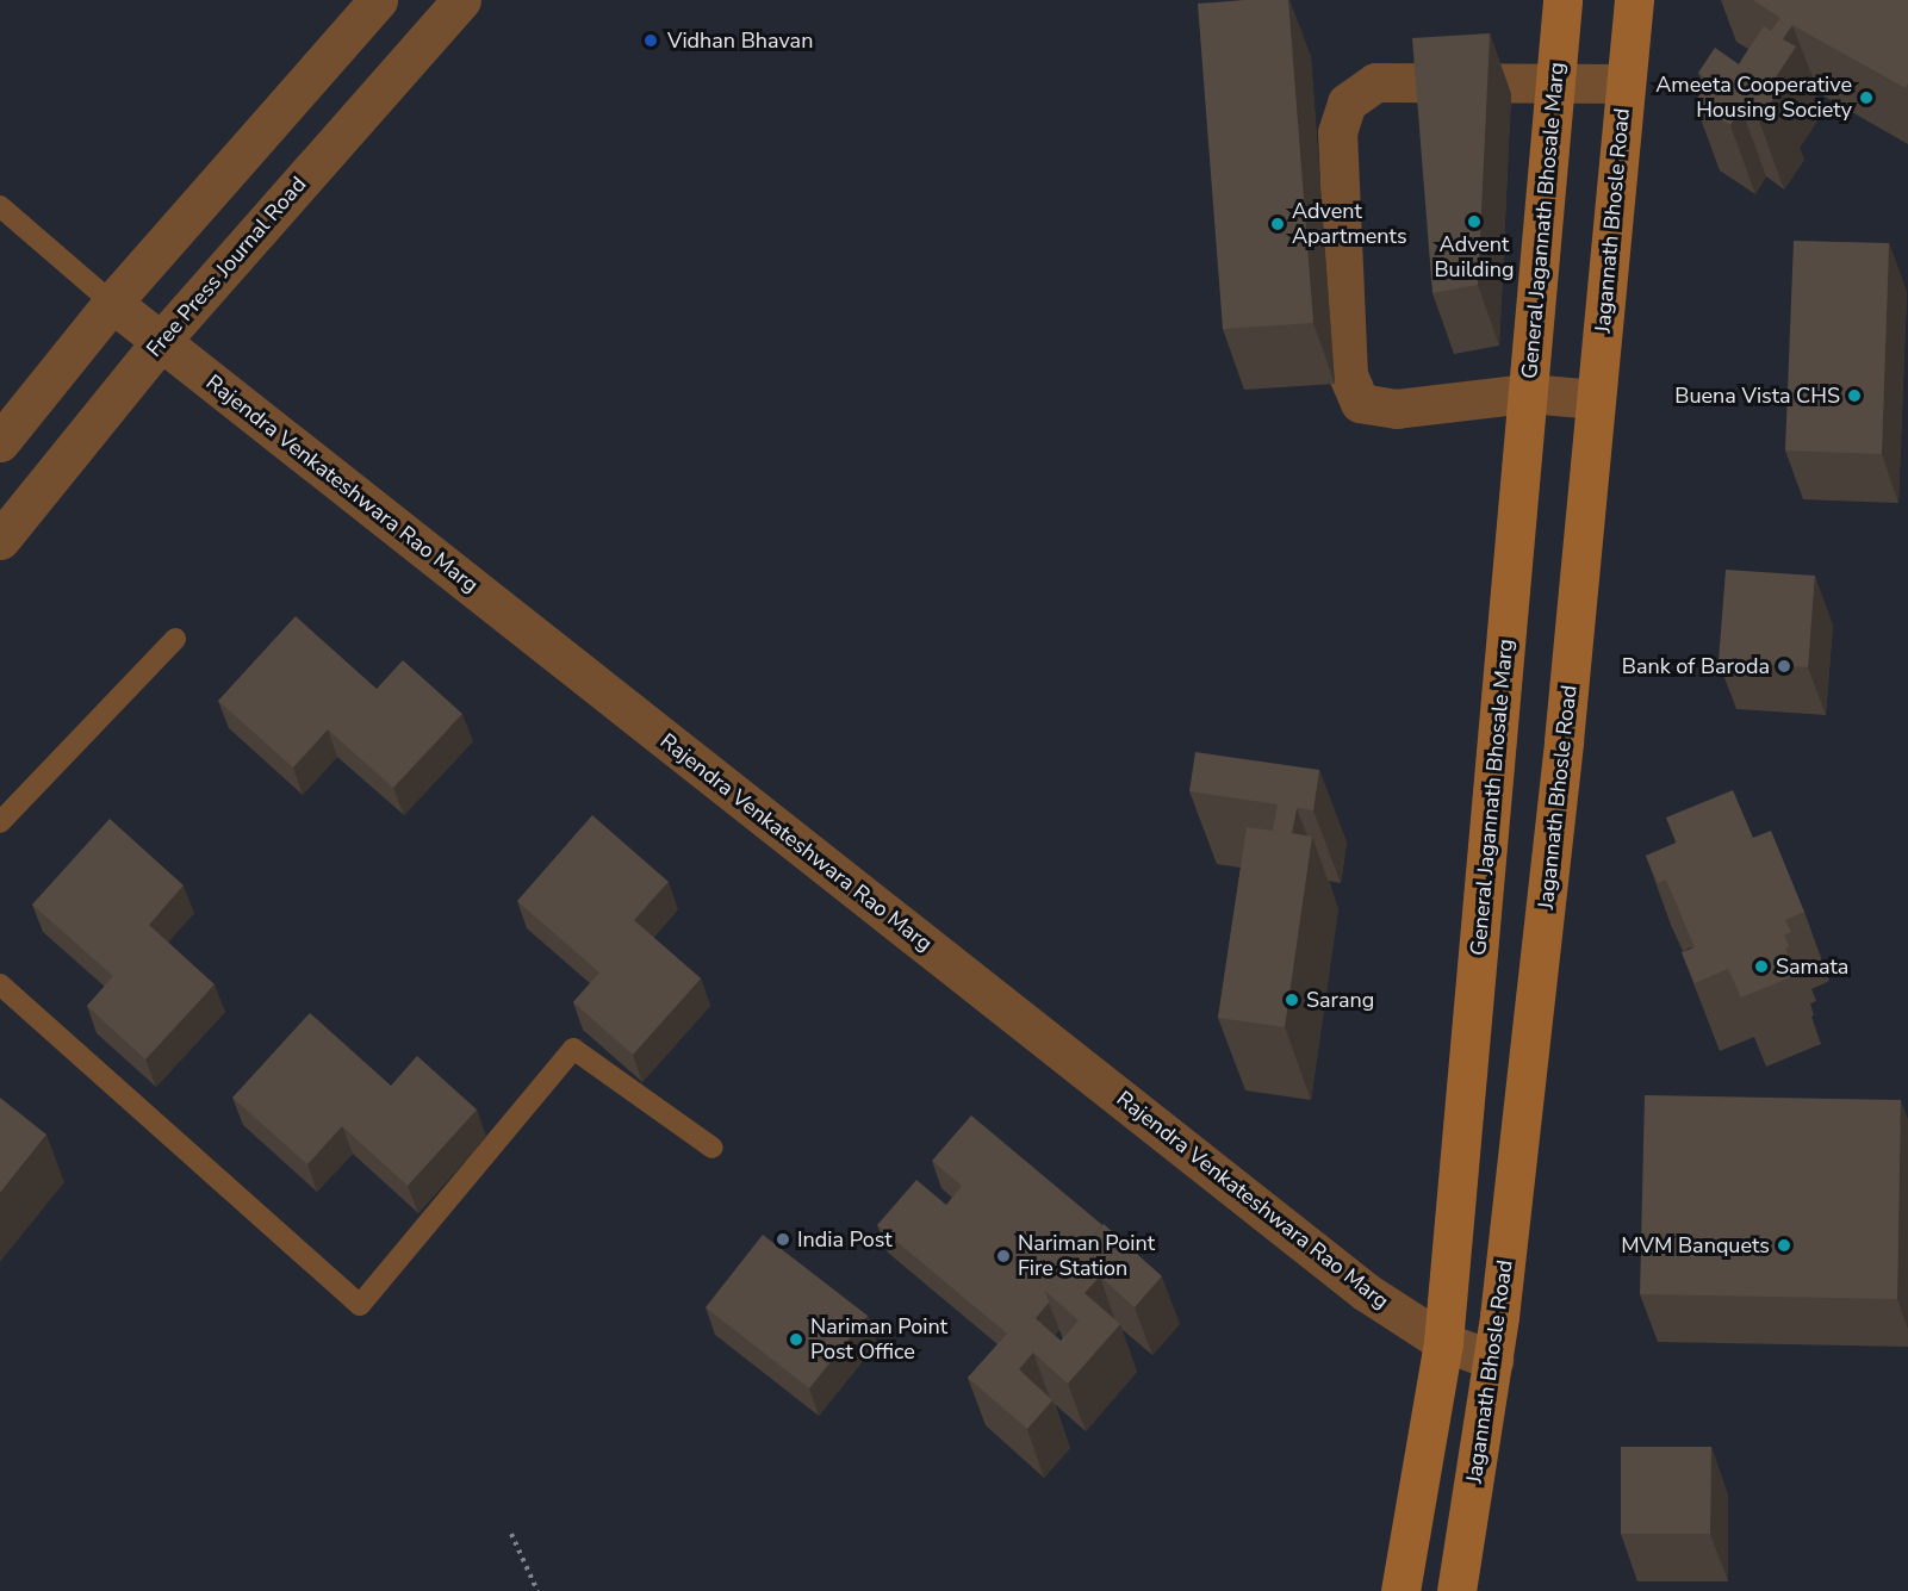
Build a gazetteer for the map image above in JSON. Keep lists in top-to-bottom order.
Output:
{
  "streets": {
    "main road": ["General Jagannath Bhosale Marg", "Jagannath Bhosle Road"],
    "street": ["Free Press Journal Road", "Rajendra Venkateshwara Rao Marg"]
  },
  "crossings": [
    ["General Jagannath Bhosale Marg", "Rajendra Venkateshwara Rao Marg"],
    ["Jagannath Bhosle Road", "Rajendra Venkateshwara Rao Marg"],
    ["Free Press Journal Road", "Rajendra Venkateshwara Rao Marg"]
  ],
  "places": [
    "Vidhan Bhavan",
    "Ameeta Cooperative Housing Society",
    "Advent Building",
    "Advent Apartments",
    "Buena Vista CHS",
    "Bank of Baroda",
    "Samata",
    "Sarang",
    "India Post",
    "MVM Banquets",
    "Nariman Point Fire Station",
    "Nariman Point Post Office"
  ]
}
